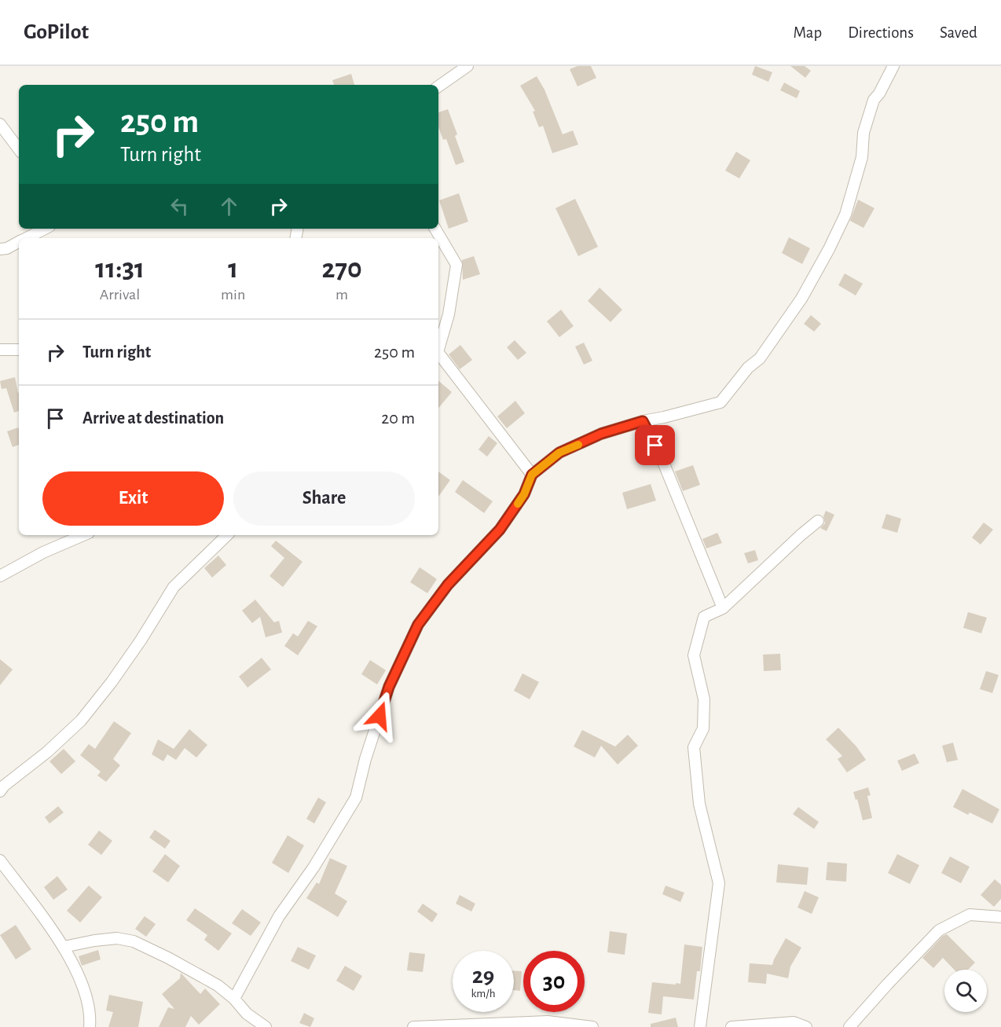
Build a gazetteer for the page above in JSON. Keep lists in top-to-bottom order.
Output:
{
  "page": {
    "header": "GoPilot",
    "nav": ["Map", "Directions", "Saved"],
    "turn": ["250 m", "Turn right"],
    "eta": [
      "11:31",
      "Arrival",
      "1",
      "min",
      "270",
      "m"
    ],
    "list": [
      {
        "name": "Turn right",
        "value": "250 m"
      },
      {
        "name": "Arrive at destination",
        "value": "20 m"
      }
    ],
    "buttons": ["Exit", "Share"],
    "speed": "29 km/h",
    "limit": "30"
  }
}
